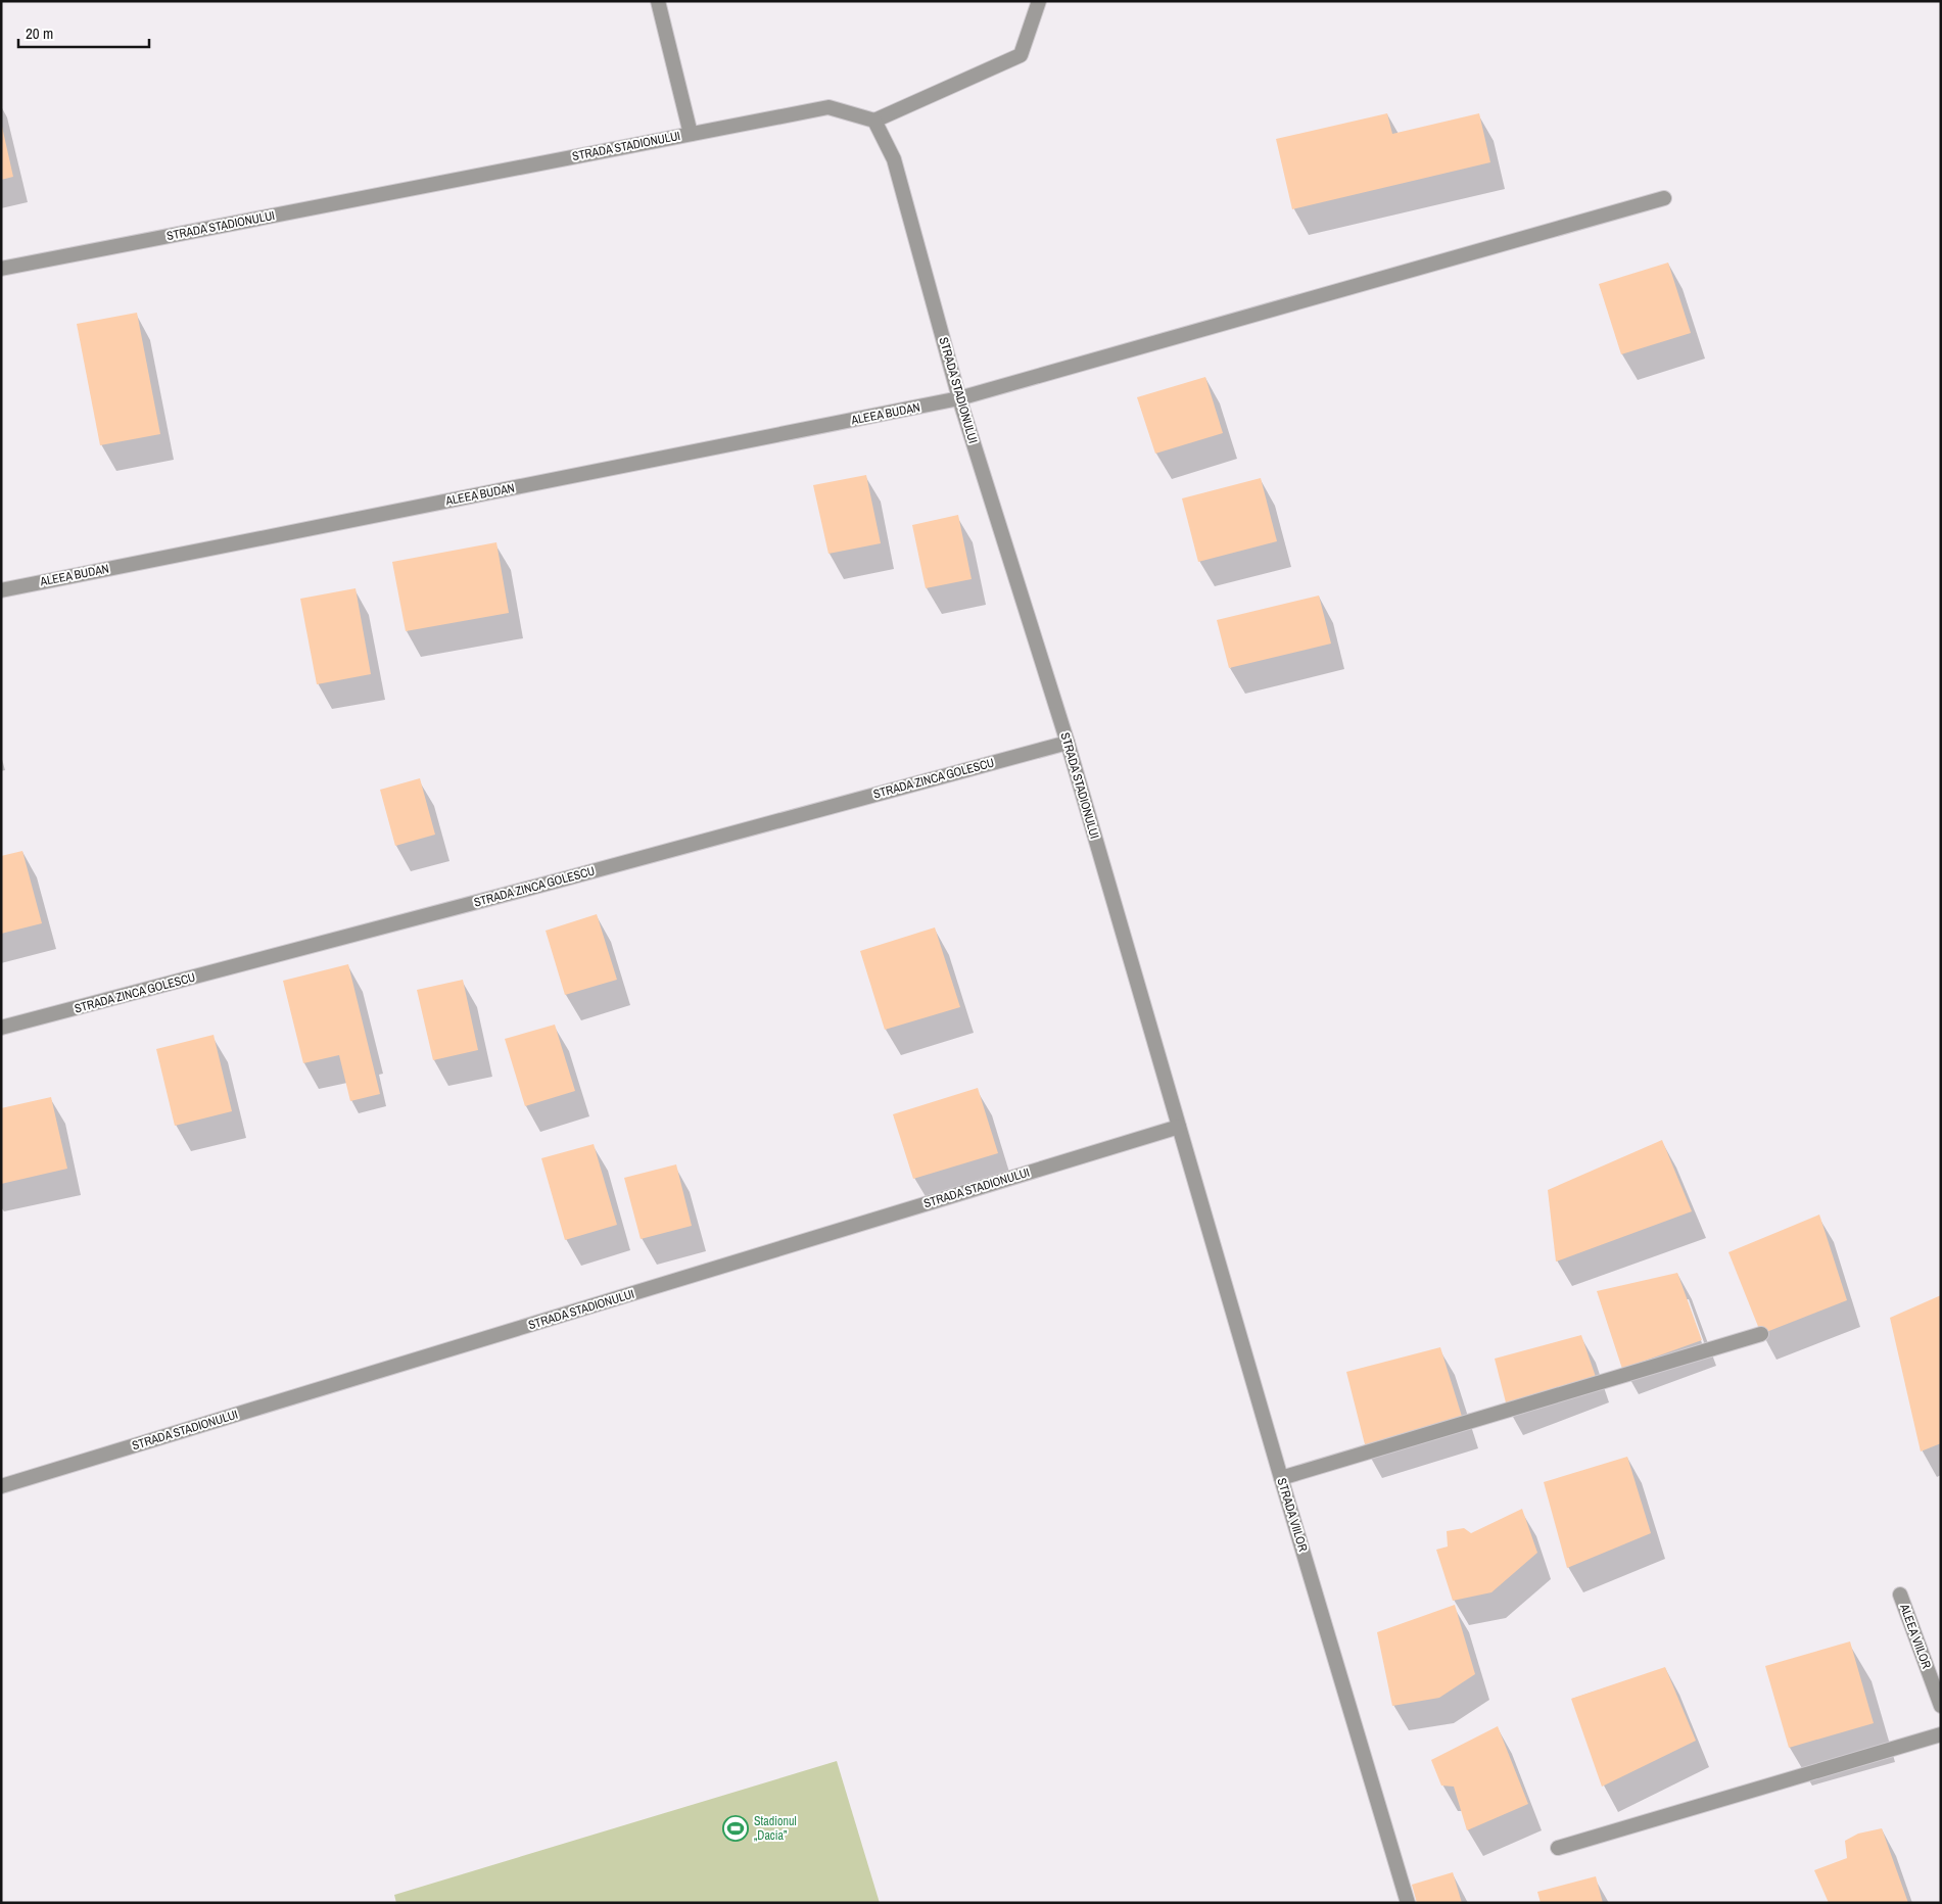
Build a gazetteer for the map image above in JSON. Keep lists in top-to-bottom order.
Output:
{
  "streets": {
    "street": [
      "STRADA STADIONULUI",
      "ALEEA BUDAN",
      "STRADA ZINCA GOLESCU",
      "STRADA VIILOR",
      "ALEEA VIILOR"
    ]
  },
  "crossings": [
    ["STRADA STADIONULUI", "ALEEA BUDAN"],
    ["STRADA STADIONULUI", "STRADA ZINCA GOLESCU"],
    ["STRADA STADIONULUI", "STRADA VIILOR"]
  ],
  "places": {
    "sports": ["Stadionul „Dacia”"]
  },
  "scale_bar": "20 m"
}
